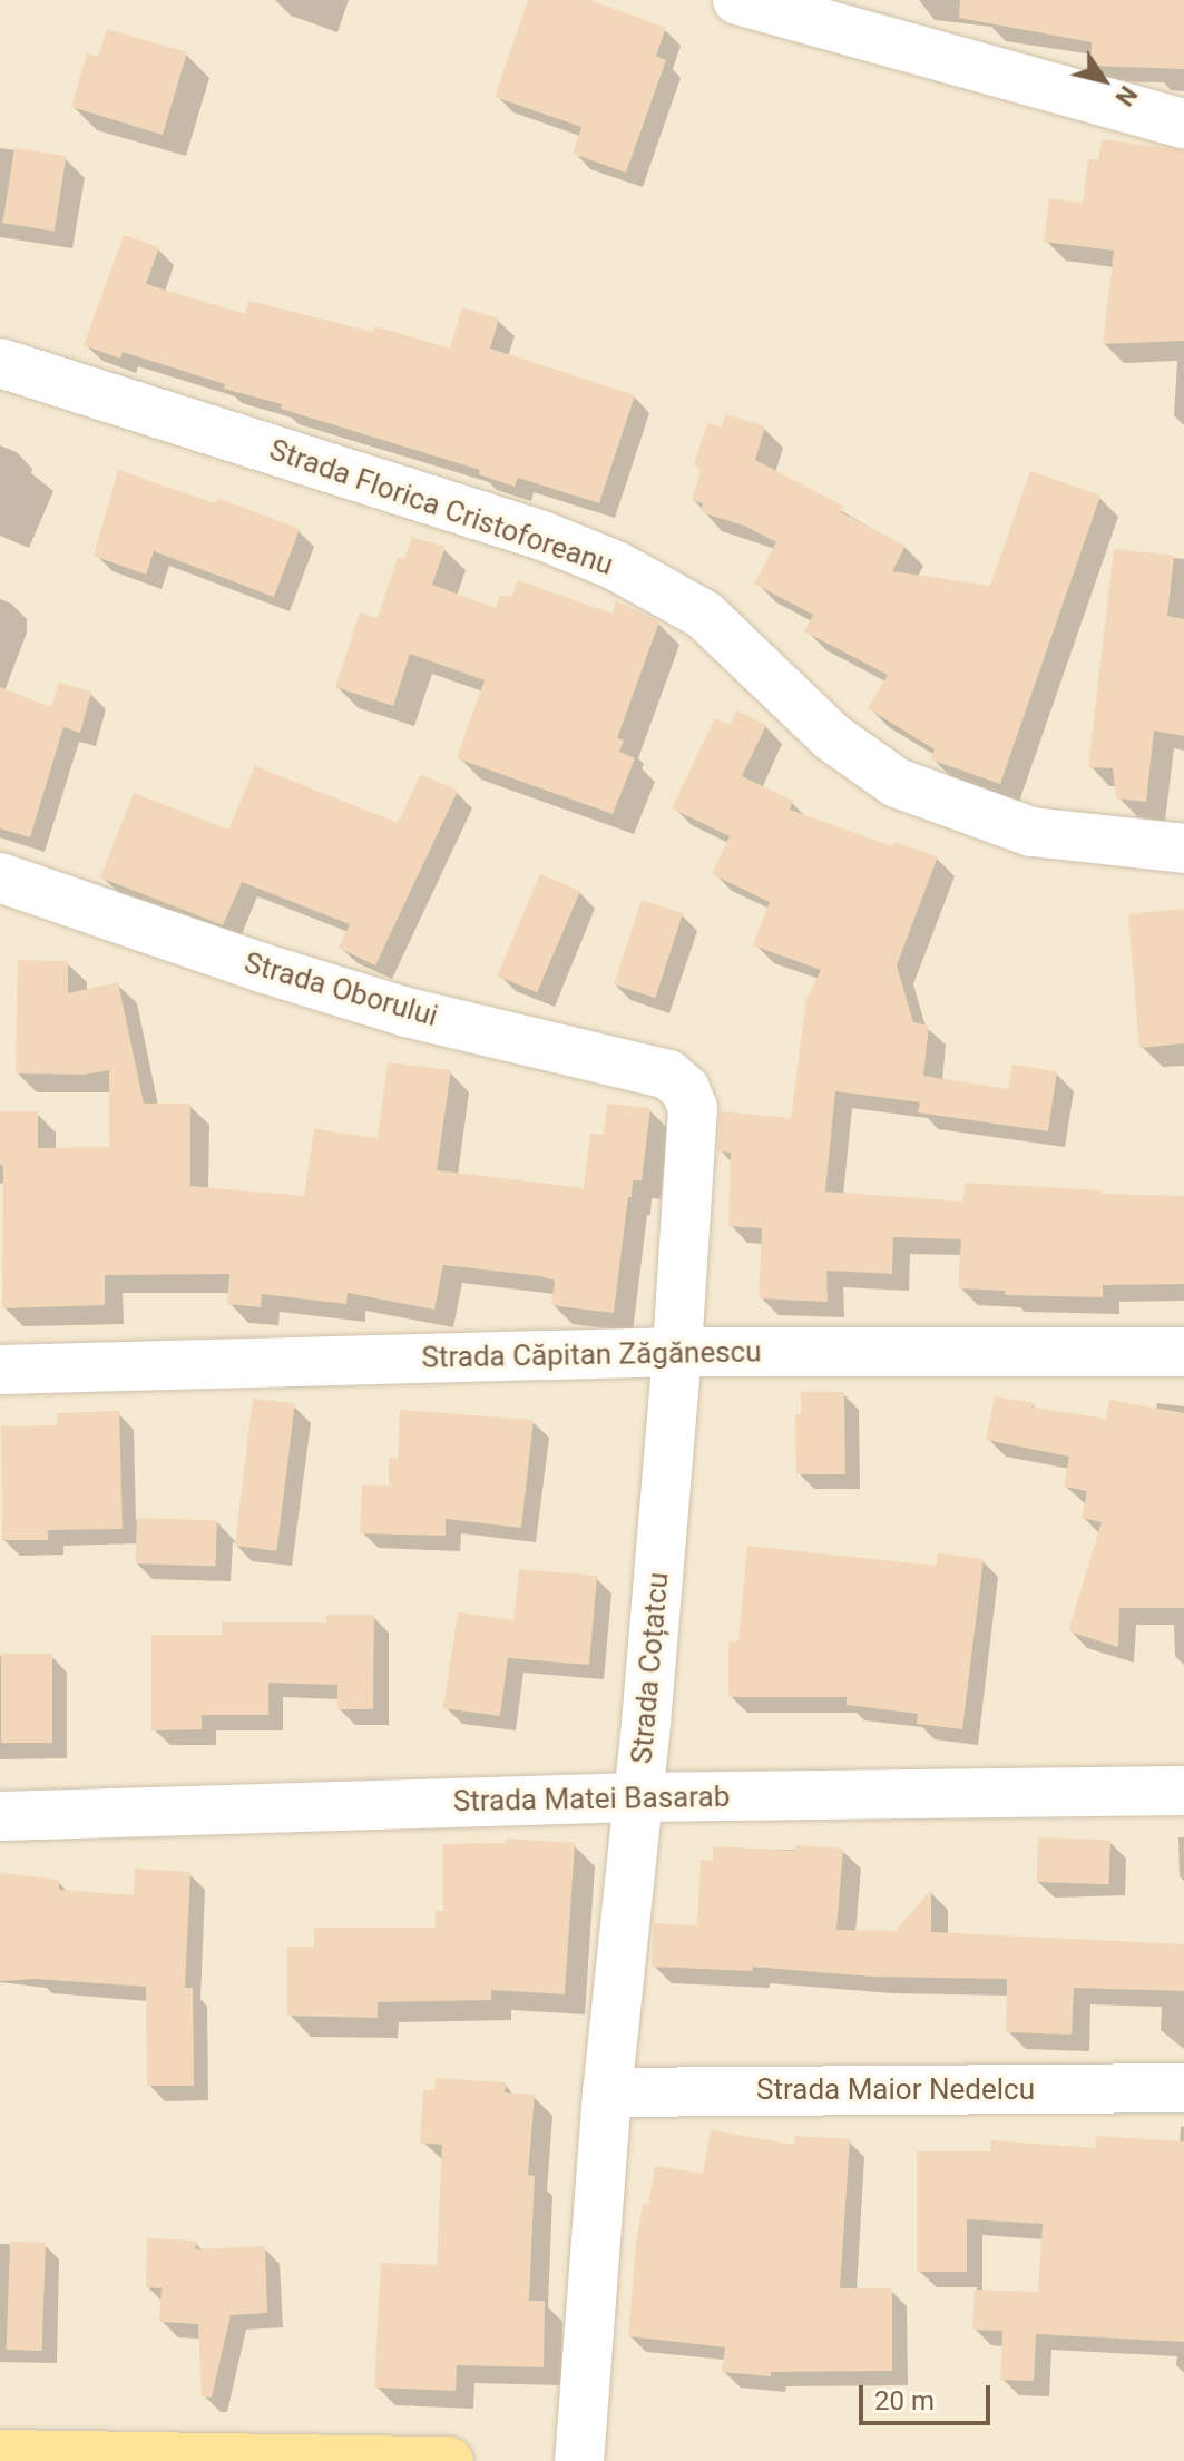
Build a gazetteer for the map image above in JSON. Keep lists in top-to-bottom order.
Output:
{
  "streets": {
    "street": [
      "Strada Florica Cristoforeanu",
      "Strada Oborului",
      "Strada Căpitan Zăgănescu",
      "Strada Coțatcu",
      "Strada Matei Basarab",
      "Strada Maior Nedelcu"
    ]
  },
  "crossings": [
    ["Strada Oborului", "Strada Coțatcu"],
    ["Strada Căpitan Zăgănescu", "Strada Coțatcu"],
    ["Strada Coțatcu", "Strada Matei Basarab"],
    ["Strada Coțatcu", "Strada Maior Nedelcu"]
  ],
  "scale_bar": "20 m",
  "north": "bottom right"
}
